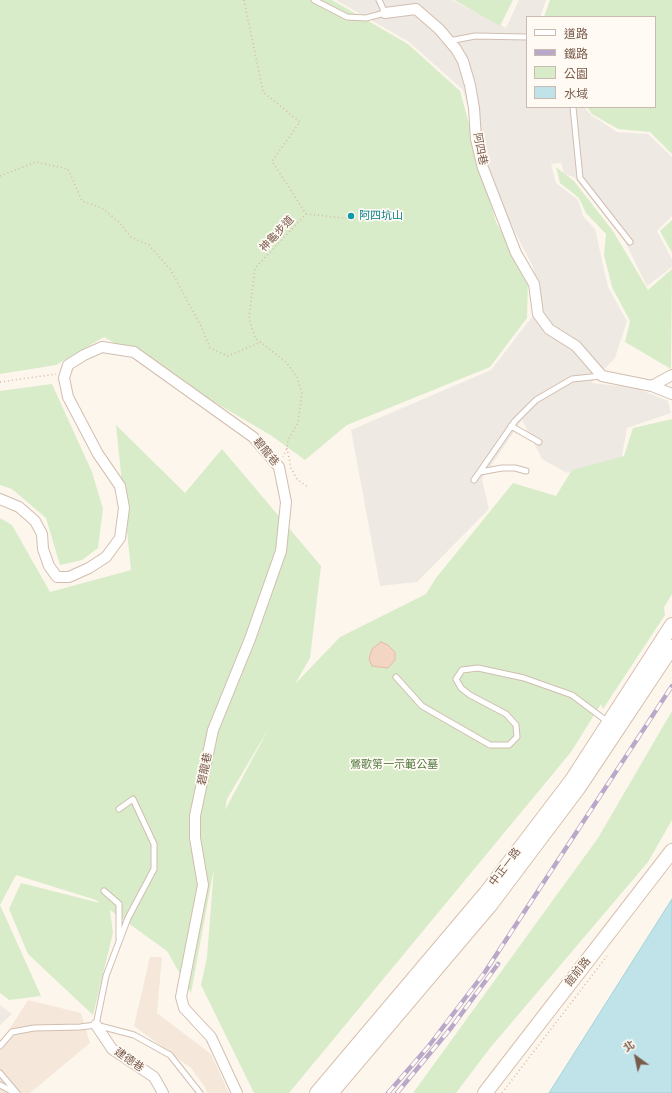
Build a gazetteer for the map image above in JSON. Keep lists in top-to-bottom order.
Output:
{
  "streets": {
    "main road": ["中正一路", "館前路"],
    "street": ["阿四巷", "碧龍巷", "建德巷"],
    "path": ["神龜步道"]
  },
  "crossings": [
    ["神龜步道", "碧龍巷"]
  ],
  "parks": ["鶯歌第一示範公墓"],
  "places": ["阿四坑山"],
  "legend": [
    "道路",
    "鐵路",
    "公園",
    "水域"
  ],
  "north": "top left"
}
